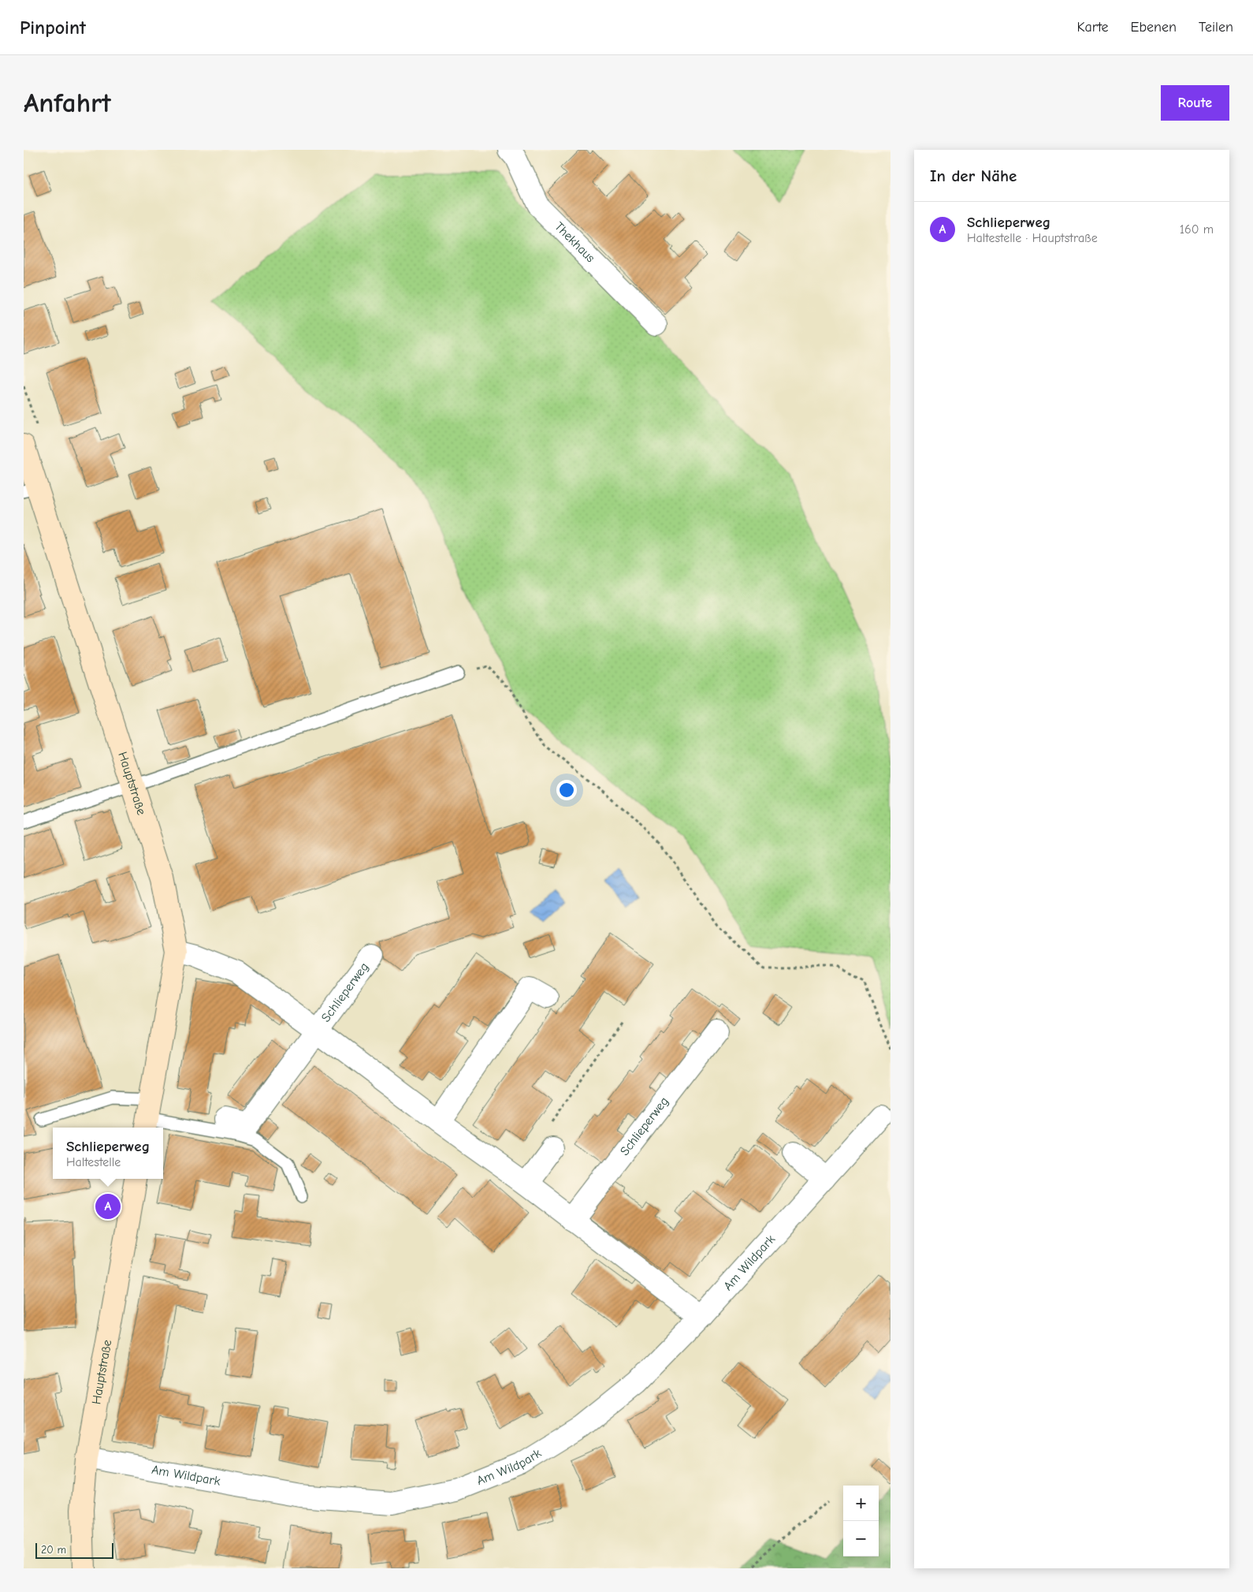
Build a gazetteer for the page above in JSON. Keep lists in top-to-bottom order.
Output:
{
  "streets": {
    "street": [
      "Thekhaus",
      "Hauptstraße",
      "Schlieperweg",
      "Am Wildpark"
    ]
  },
  "crossings": [
    ["Hauptstraße", "Schlieperweg"],
    ["Hauptstraße", "Am Wildpark"],
    ["Schlieperweg", "Am Wildpark"]
  ],
  "scale_bar": "20 m",
  "page": {
    "header": "Pinpoint",
    "nav": ["Karte", "Ebenen", "Teilen"],
    "buttons": "Route",
    "title": "Anfahrt",
    "heading": "In der Nähe",
    "list": [
      {
        "mark": "A",
        "name": "Schlieperweg",
        "note": "Haltestelle · Hauptstraße",
        "value": "160 m"
      }
    ],
    "popup": ["Schlieperweg", "Haltestelle"],
    "pins": "A",
    "map_buttons": ["+", "−"],
    "scale": "20 m"
  }
}
